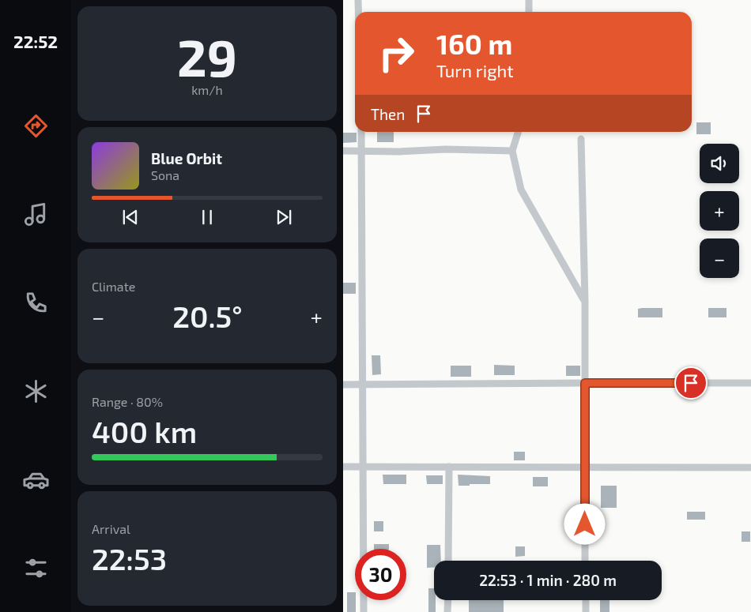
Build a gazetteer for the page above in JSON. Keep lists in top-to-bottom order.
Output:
{
  "page": {
    "tabs": "22:52",
    "tile": [
      ["29", "km/h"],
      "Climate",
      ["Range · 80%", "400 km"],
      ["Arrival", "22:53"]
    ],
    "turn": ["160 m", "Turn right"],
    "then": "Then",
    "song": ["Blue Orbit", "Sona"],
    "map_buttons": ["+", "−"],
    "heat": ["−", "20.5°", "+"],
    "limit": "30",
    "trip": "22:53 · 1 min · 280 m"
  }
}
